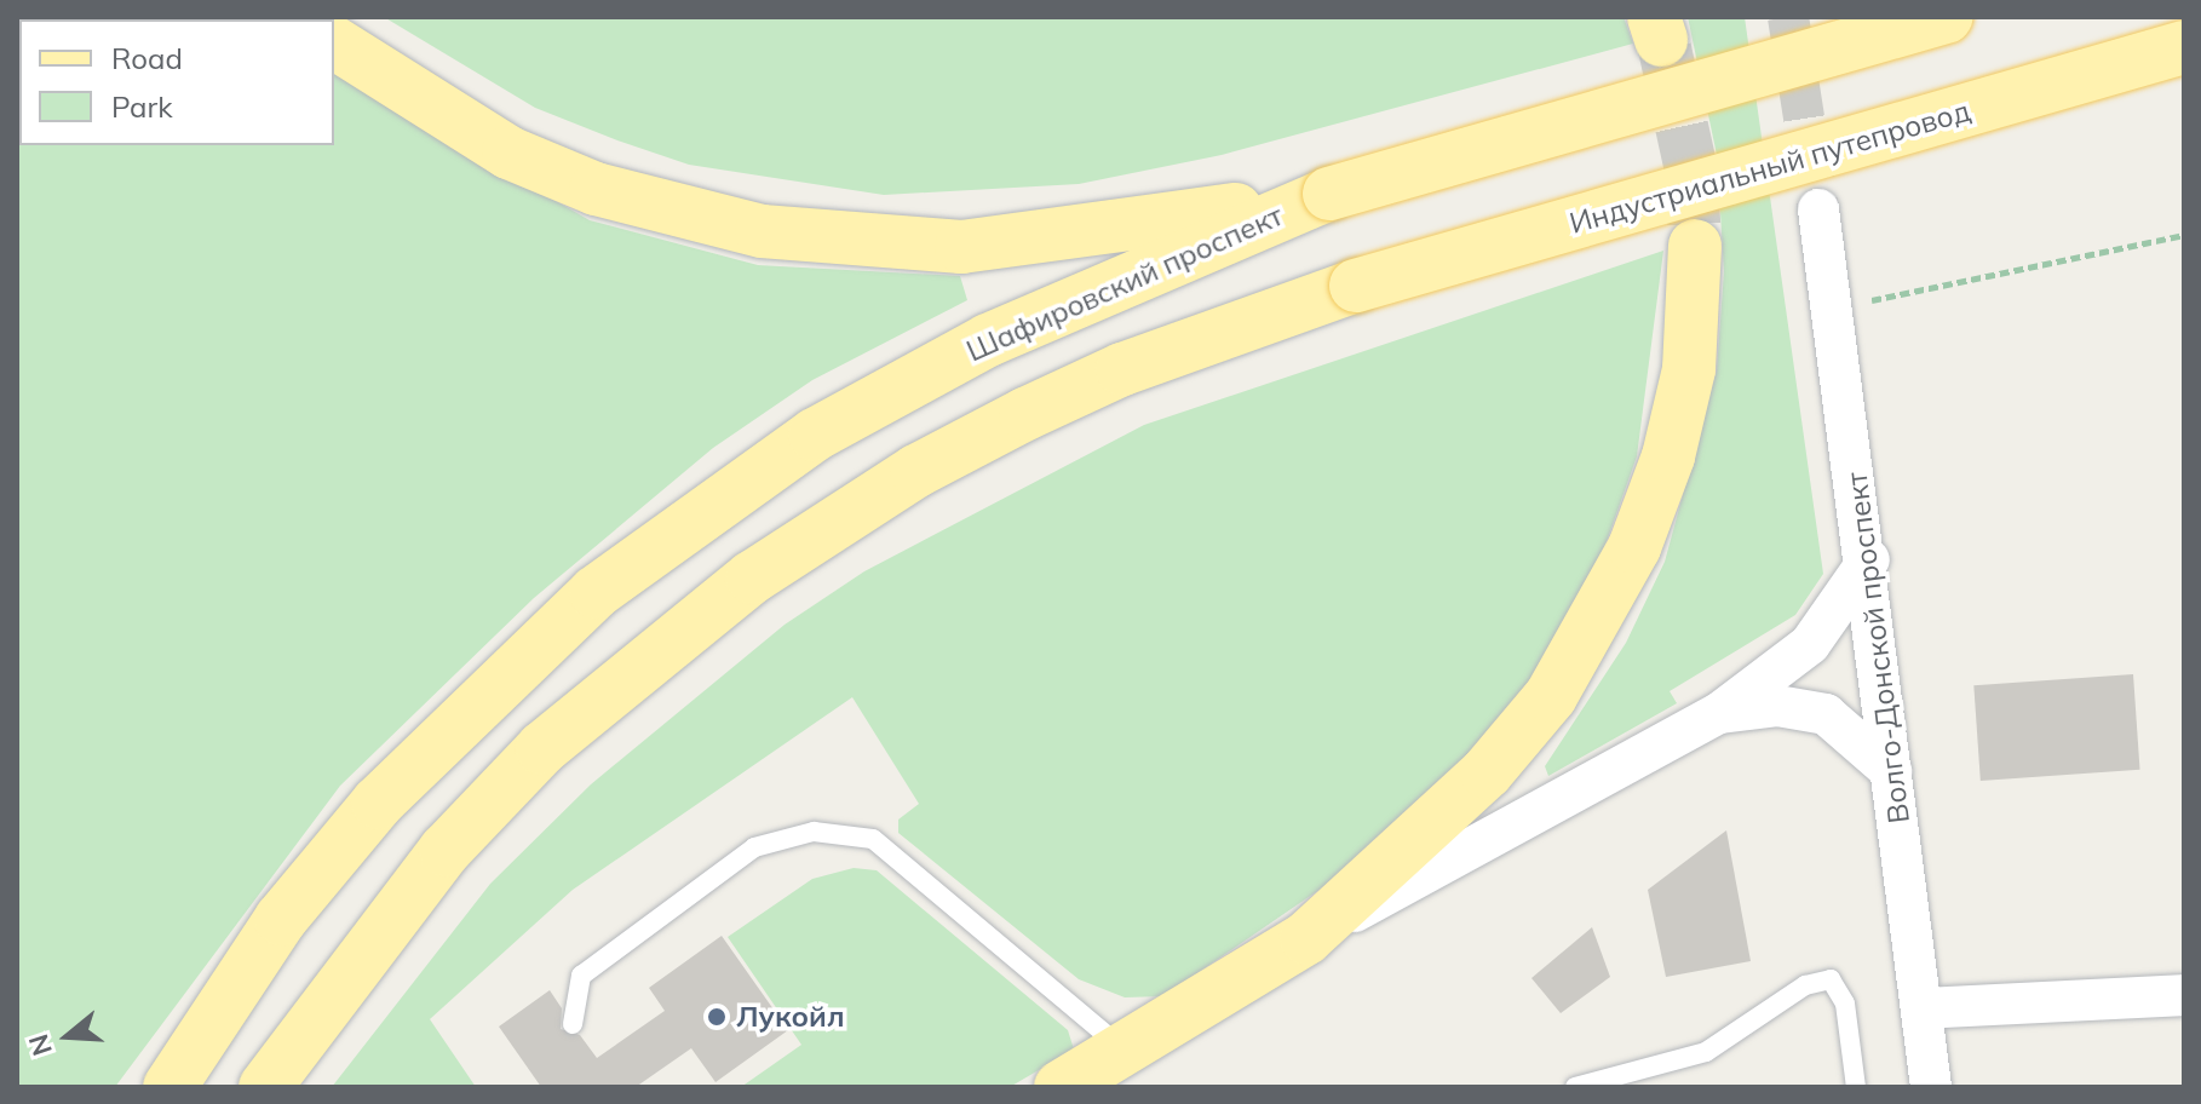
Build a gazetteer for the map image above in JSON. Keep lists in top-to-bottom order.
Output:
{
  "streets": {
    "main road": ["Индустриальный путепровод", "Шафировский проспект"],
    "street": ["Волго-Донской проспект"]
  },
  "places": ["Лукойл"],
  "legend": ["Road", "Park"],
  "north": "left"
}
